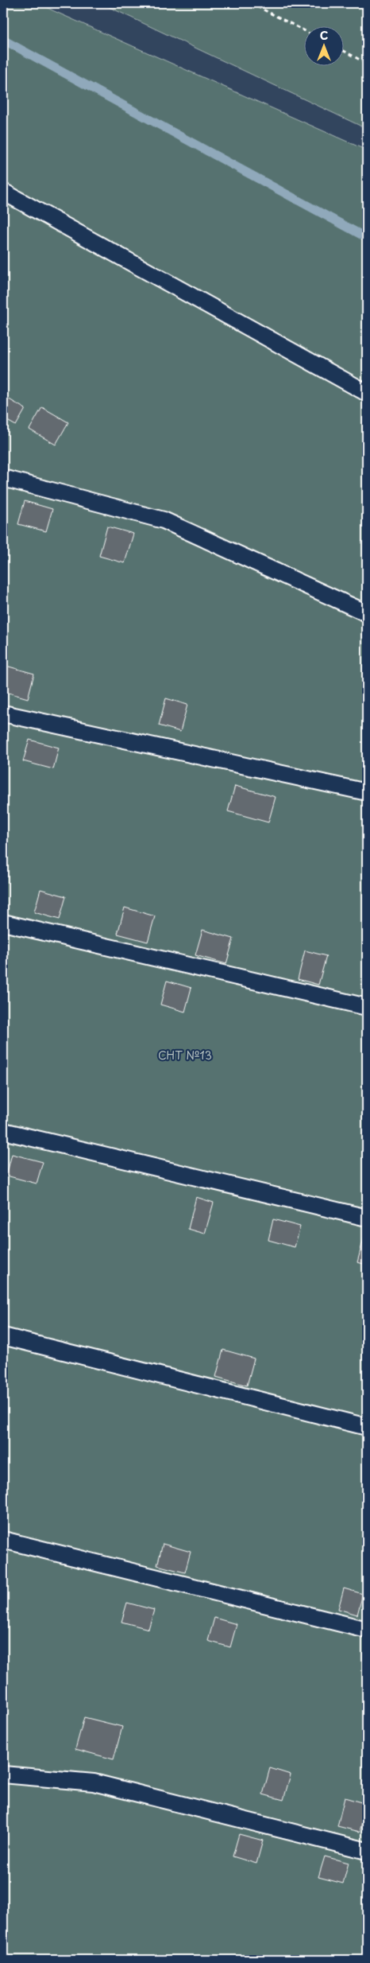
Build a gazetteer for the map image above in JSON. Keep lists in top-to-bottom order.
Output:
{
  "parks": ["СНТ №13"],
  "north": "top"
}
